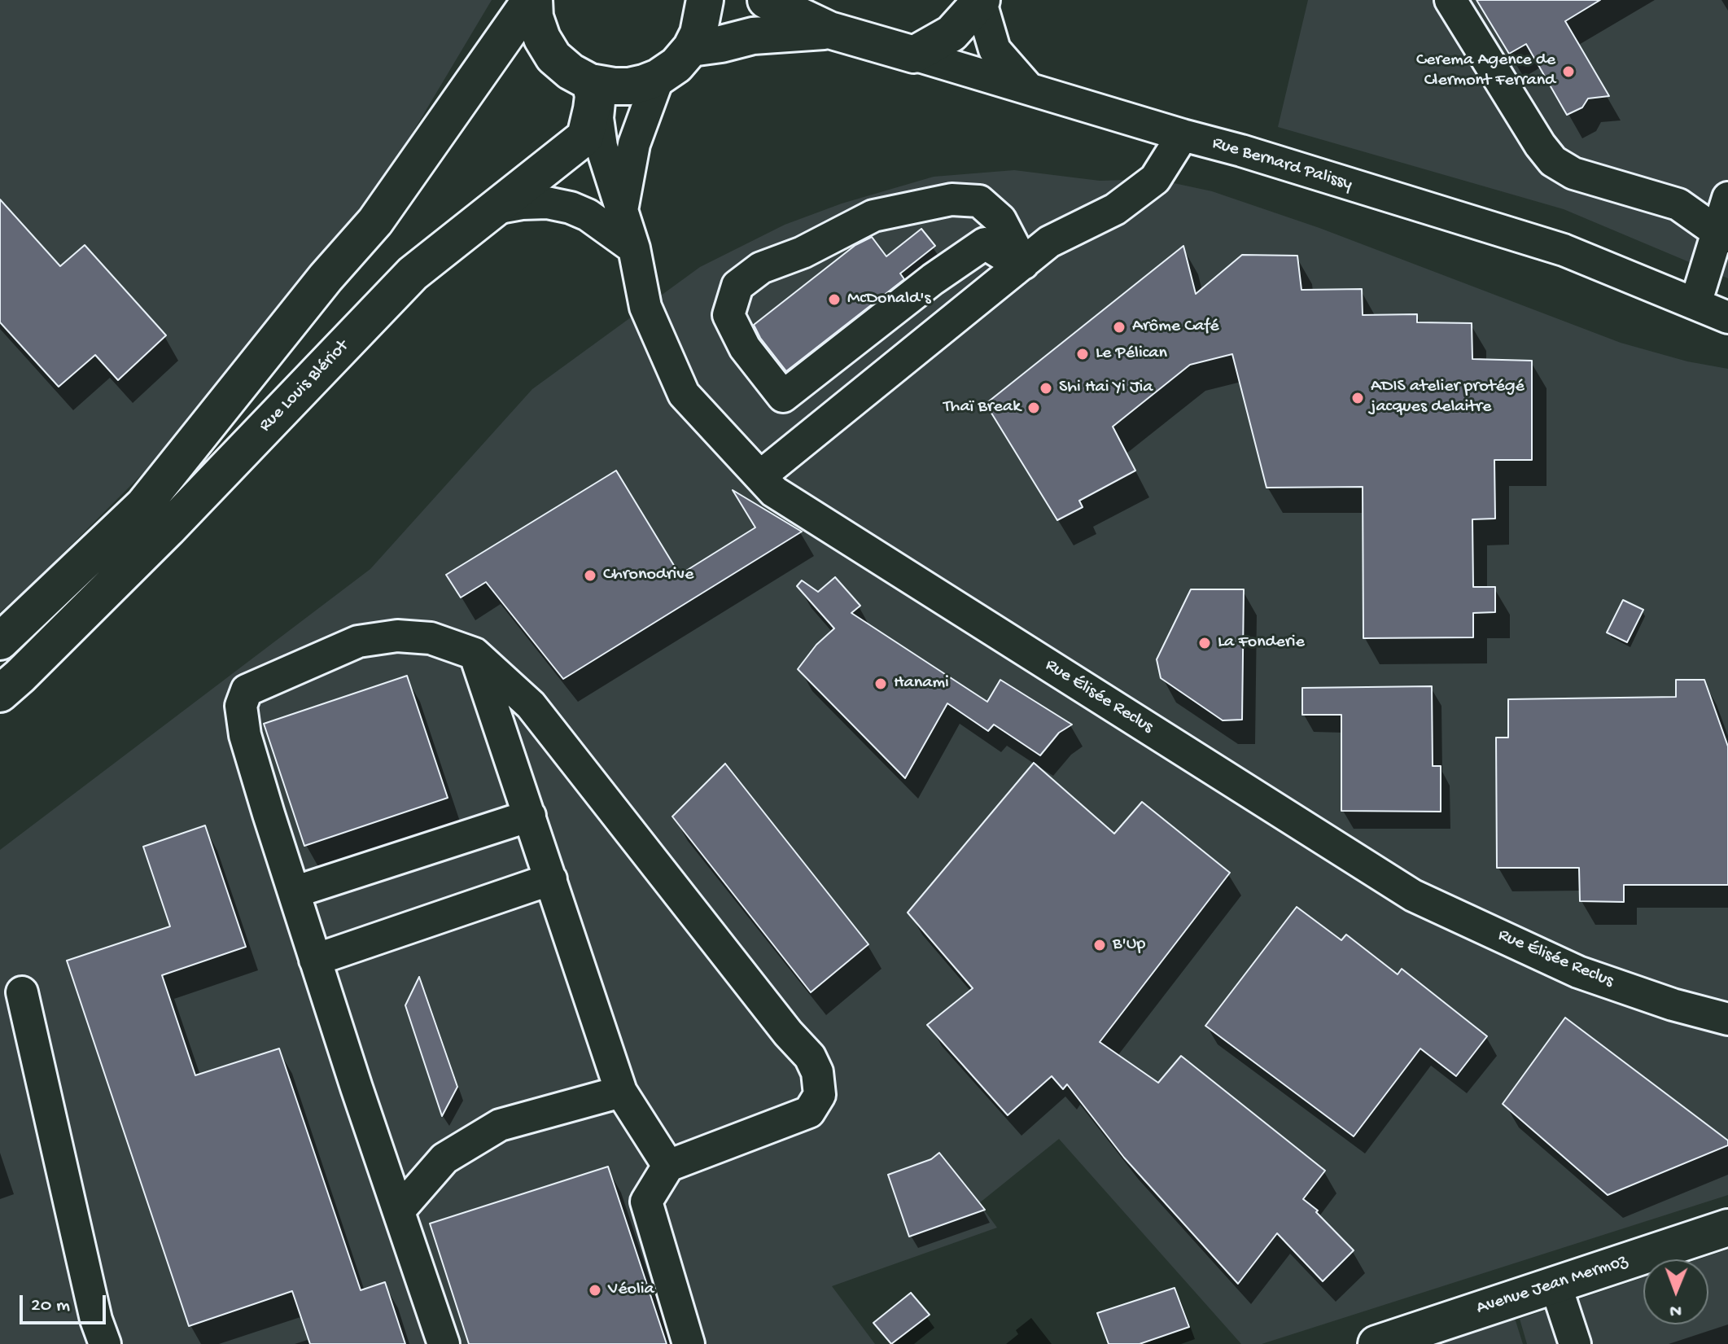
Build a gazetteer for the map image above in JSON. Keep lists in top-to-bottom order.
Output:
{
  "streets": {
    "main road": ["Rue Bernard Palissy", "Rue Louis Blériot", "Avenue Jean Mermoz"],
    "street": ["Rue Élisée Reclus"]
  },
  "crossings": [
    ["Rue Louis Blériot", "Rue Élisée Reclus"]
  ],
  "places": [
    "Cerema Agence de Clermont Ferrand",
    "McDonald's",
    "Arôme Café",
    "Le Pélican",
    "Shi Hai Yi Jia",
    "ADIS atelier protégé jacques delaitre",
    "Thaï Break",
    "Chronodrive",
    "La Fonderie",
    "Hanami",
    "B'Up",
    "Véolia"
  ],
  "scale_bar": "20 m",
  "north": "bottom"
}
